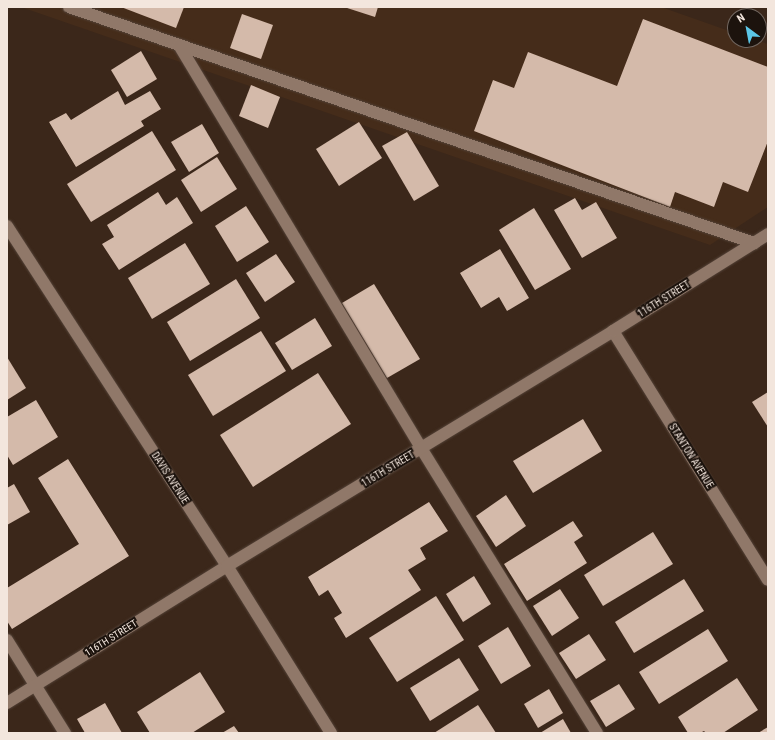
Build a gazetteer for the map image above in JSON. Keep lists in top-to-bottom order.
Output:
{
  "streets": {
    "street": ["116TH STREET", "STANTON AVENUE", "DAVIS AVENUE"]
  },
  "crossings": [
    ["116TH STREET", "STANTON AVENUE"],
    ["116TH STREET", "DAVIS AVENUE"]
  ],
  "north": "top left"
}
